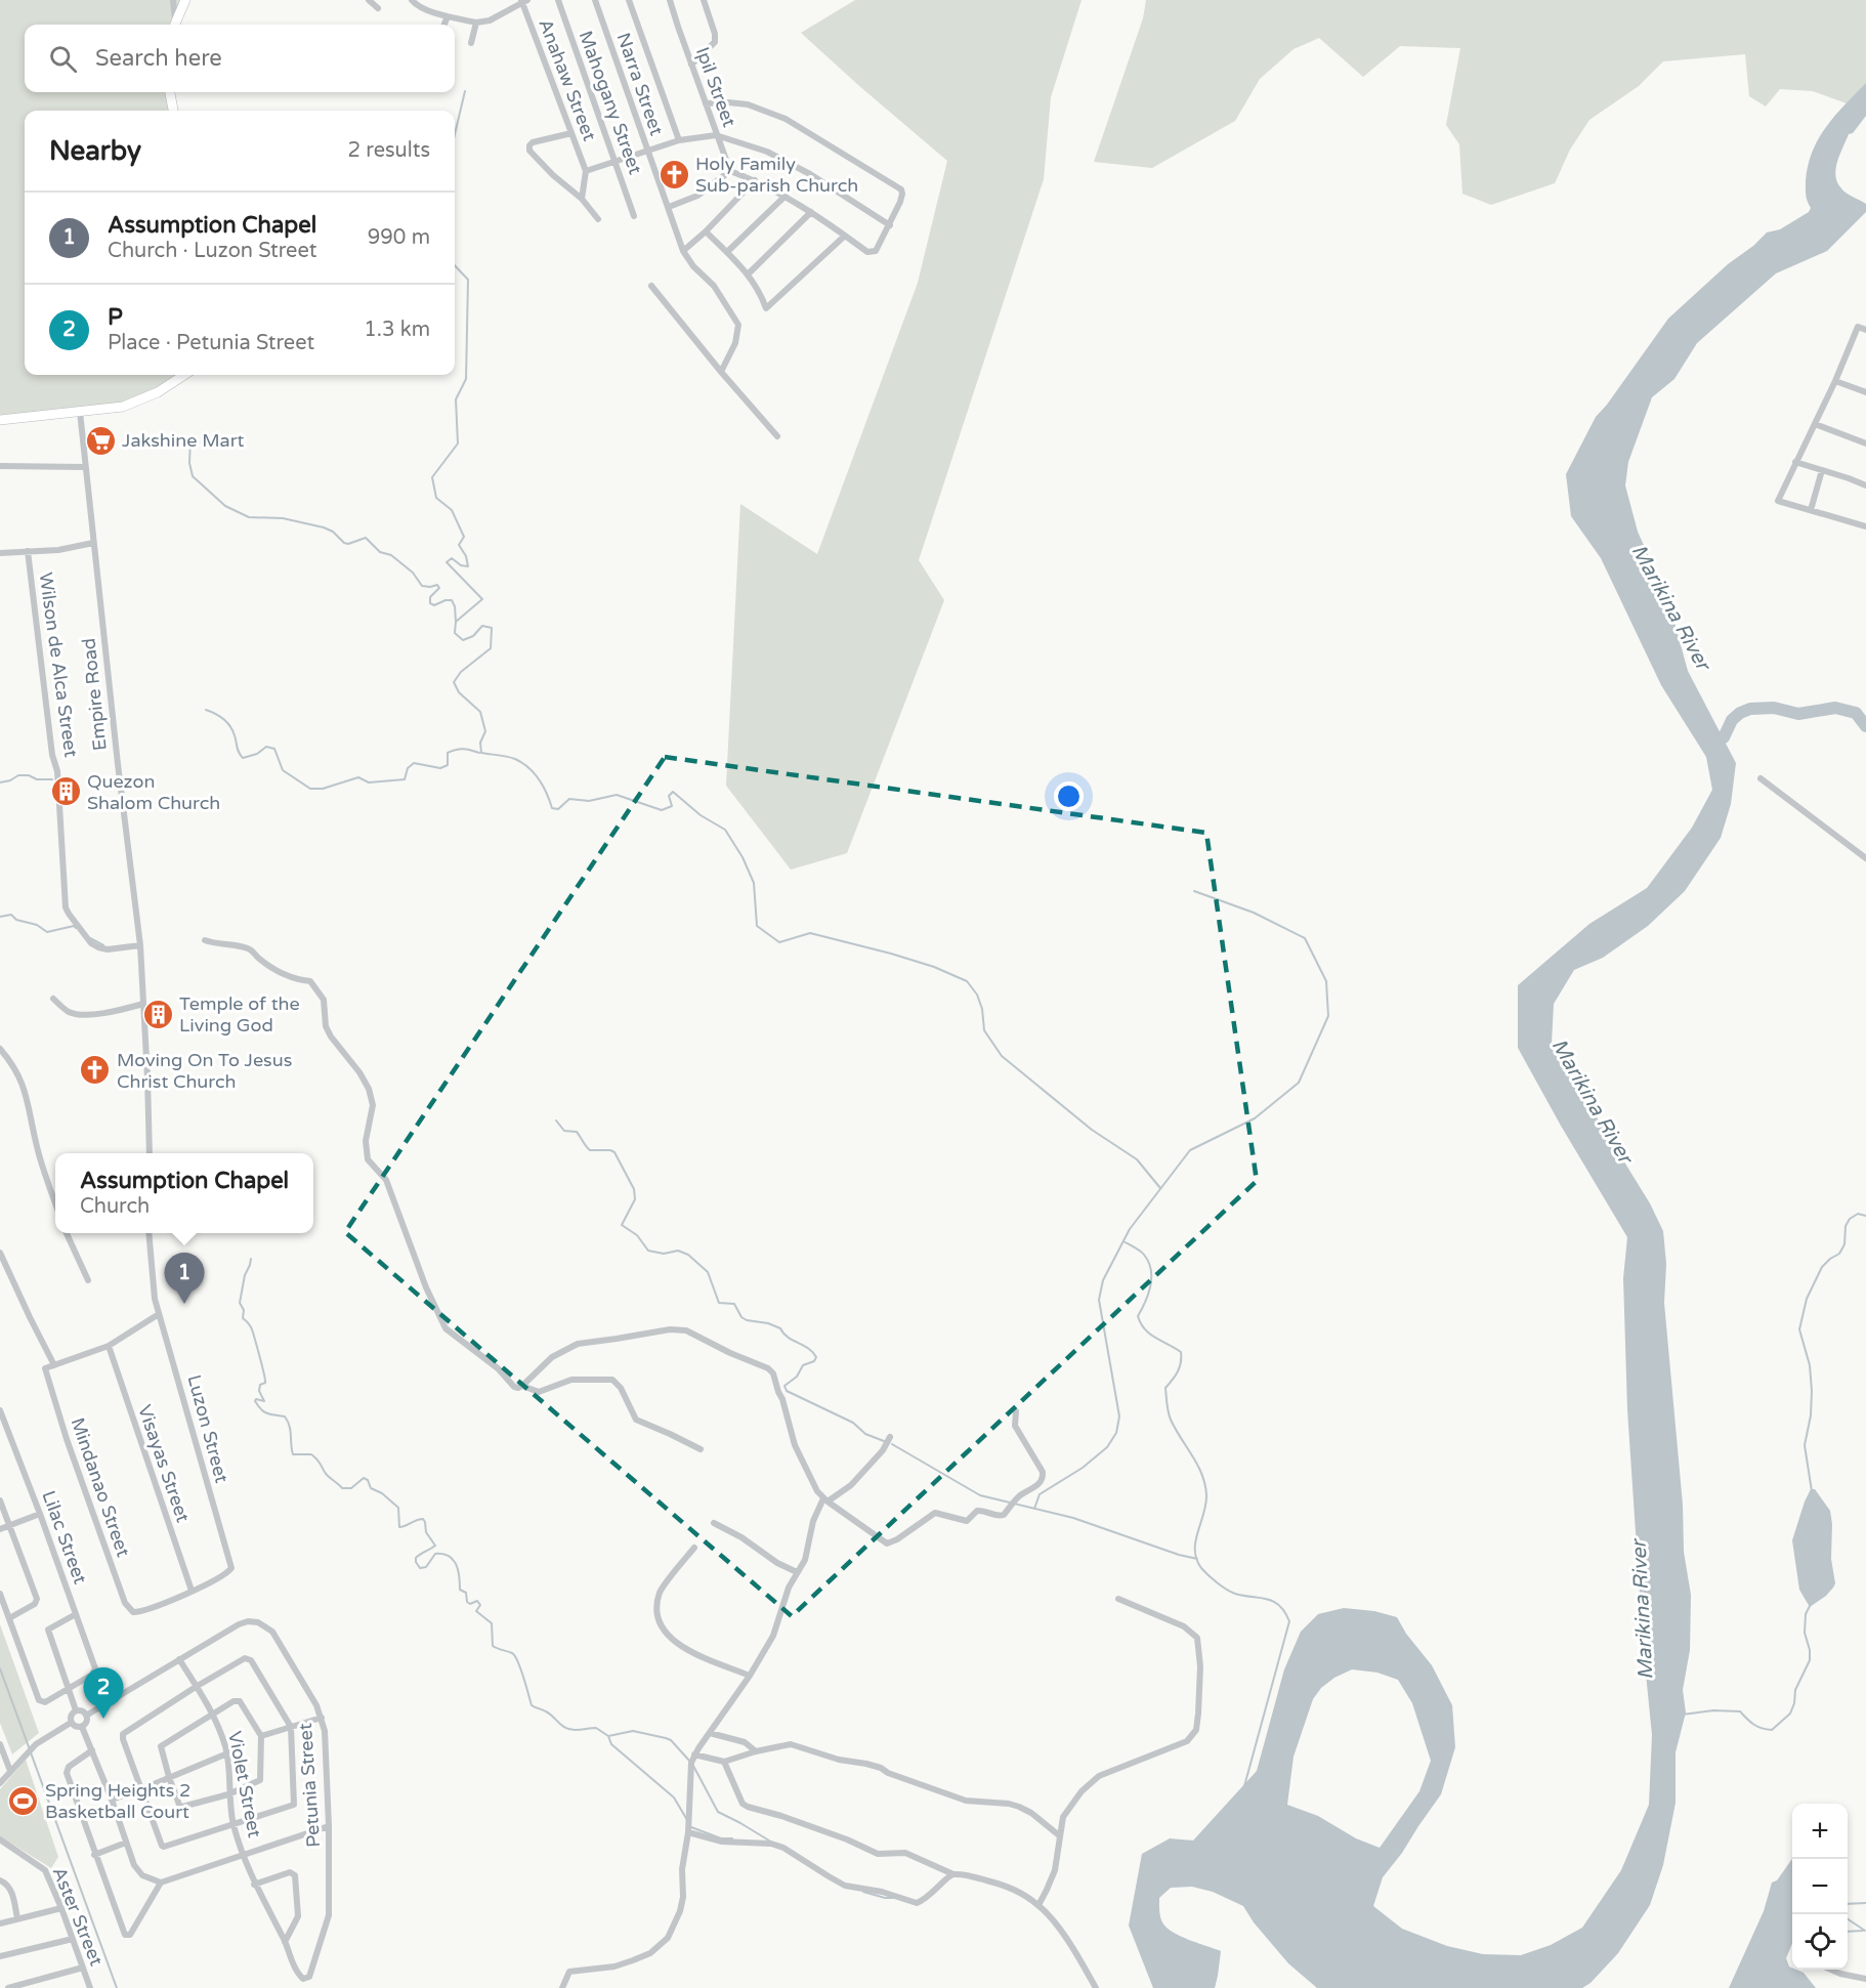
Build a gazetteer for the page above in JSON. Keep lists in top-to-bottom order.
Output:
{
  "streets": {
    "street": [
      "Anahaw Street",
      "Narra Street",
      "Ipil Street",
      "Mahogany Street",
      "Wilson de Alca Street",
      "Empire Road",
      "Luzon Street",
      "Visayas Street",
      "Mindanao Street",
      "Lilac Street",
      "Violet Street",
      "Petunia Street",
      "Aster Street"
    ]
  },
  "crossings": [
    ["Wilson de Alca Street", "Empire Road"],
    ["Luzon Street", "Visayas Street"],
    ["Luzon Street", "Mindanao Street"],
    ["Visayas Street", "Mindanao Street"],
    ["Violet Street", "Petunia Street"]
  ],
  "water": ["Marikina River"],
  "places": {
    "church": ["Holy Family Sub-parish Church", "Moving On To Jesus Christ Church"],
    "supermarket": ["Jakshine Mart"],
    "building": ["Quezon Shalom Church", "Temple of the Living God"],
    "sports": ["Spring Heights 2 Basketball Court"]
  },
  "page": {
    "search": "Search here",
    "heading": ["Nearby", "2 results"],
    "list": [
      {
        "mark": "1",
        "name": "Assumption Chapel",
        "note": "Church · Luzon Street",
        "value": "990 m"
      },
      {
        "mark": "2",
        "name": "P",
        "note": "Place · Petunia Street",
        "value": "1.3 km"
      }
    ],
    "popup": ["Assumption Chapel", "Church"],
    "pins": ["1", "2"],
    "map_buttons": ["+", "−"]
  }
}
